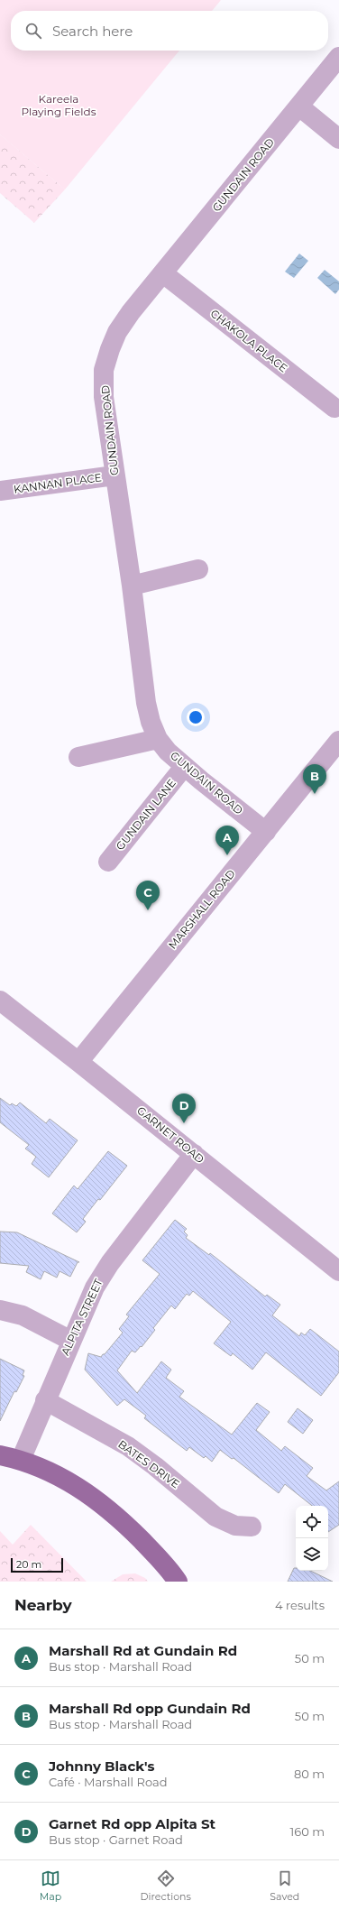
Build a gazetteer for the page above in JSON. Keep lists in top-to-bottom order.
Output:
{
  "streets": {
    "street": [
      "GUNDAIN ROAD",
      "CHAKOLA PLACE",
      "KANNAN PLACE",
      "GUNDAIN LANE",
      "MARSHALL ROAD",
      "GARNET ROAD",
      "ALPITA STREET",
      "BATES DRIVE"
    ]
  },
  "crossings": [
    ["GUNDAIN ROAD", "CHAKOLA PLACE"],
    ["GUNDAIN ROAD", "KANNAN PLACE"],
    ["GUNDAIN ROAD", "GUNDAIN LANE"],
    ["GUNDAIN ROAD", "MARSHALL ROAD"],
    ["MARSHALL ROAD", "GARNET ROAD"],
    ["GARNET ROAD", "ALPITA STREET"],
    ["ALPITA STREET", "BATES DRIVE"]
  ],
  "parks": ["Kareela Playing Fields"],
  "scale_bar": "20 m",
  "page": {
    "search": "Search here",
    "pins": [
      "B",
      "A",
      "C",
      "D"
    ],
    "scale": "20 m",
    "heading": ["Nearby", "4 results"],
    "list": [
      {
        "mark": "A",
        "name": "Marshall Rd at Gundain Rd",
        "note": "Bus stop · Marshall Road",
        "value": "50 m"
      },
      {
        "mark": "B",
        "name": "Marshall Rd opp Gundain Rd",
        "note": "Bus stop · Marshall Road",
        "value": "50 m"
      },
      {
        "mark": "C",
        "name": "Johnny Black's",
        "note": "Café · Marshall Road",
        "value": "80 m"
      },
      {
        "mark": "D",
        "name": "Garnet Rd opp Alpita St",
        "note": "Bus stop · Garnet Road",
        "value": "160 m"
      }
    ],
    "nav": ["Map", "Directions", "Saved"]
  }
}
